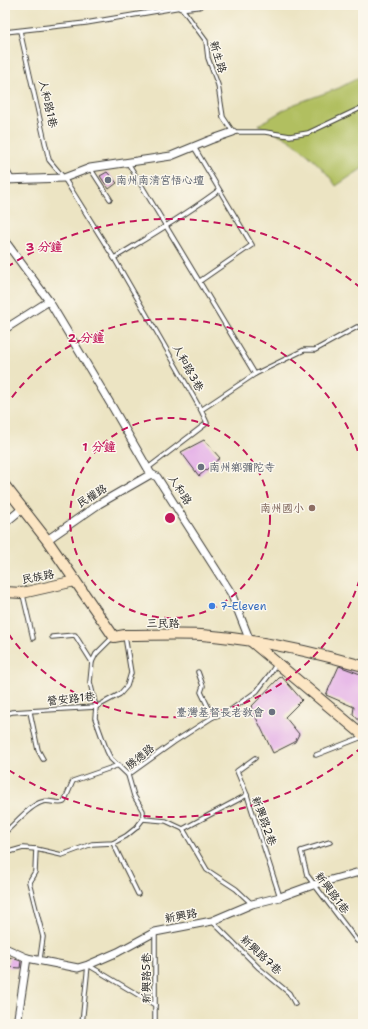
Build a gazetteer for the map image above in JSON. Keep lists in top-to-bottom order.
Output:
{
  "streets": {
    "main road": ["民族路", "三民路"],
    "street": ["人和路", "民權路", "新興路"],
    "lane": [
      "新生路",
      "人和路1巷",
      "人和路3巷",
      "營安路1巷",
      "勝德路",
      "新興路2巷",
      "新興路1巷",
      "新興路7巷",
      "新興路5巷"
    ]
  },
  "crossings": [
    ["人和路1巷", "人和路3巷"],
    ["人和路3巷", "人和路"],
    ["人和路3巷", "民權路"],
    ["人和路", "民權路"],
    ["人和路", "三民路"],
    ["三民路", "營安路1巷"],
    ["新興路2巷", "新興路"],
    ["新興路1巷", "新興路"],
    ["新興路", "新興路7巷"],
    ["新興路", "新興路5巷"]
  ],
  "places": [
    "南州南清宮悟心壇",
    "南州鄉彌陀寺",
    "南州國小",
    "7-Eleven",
    "臺灣基督長老教會"
  ],
  "rings": ["3 分鐘", "2 分鐘", "1 分鐘"]
}
